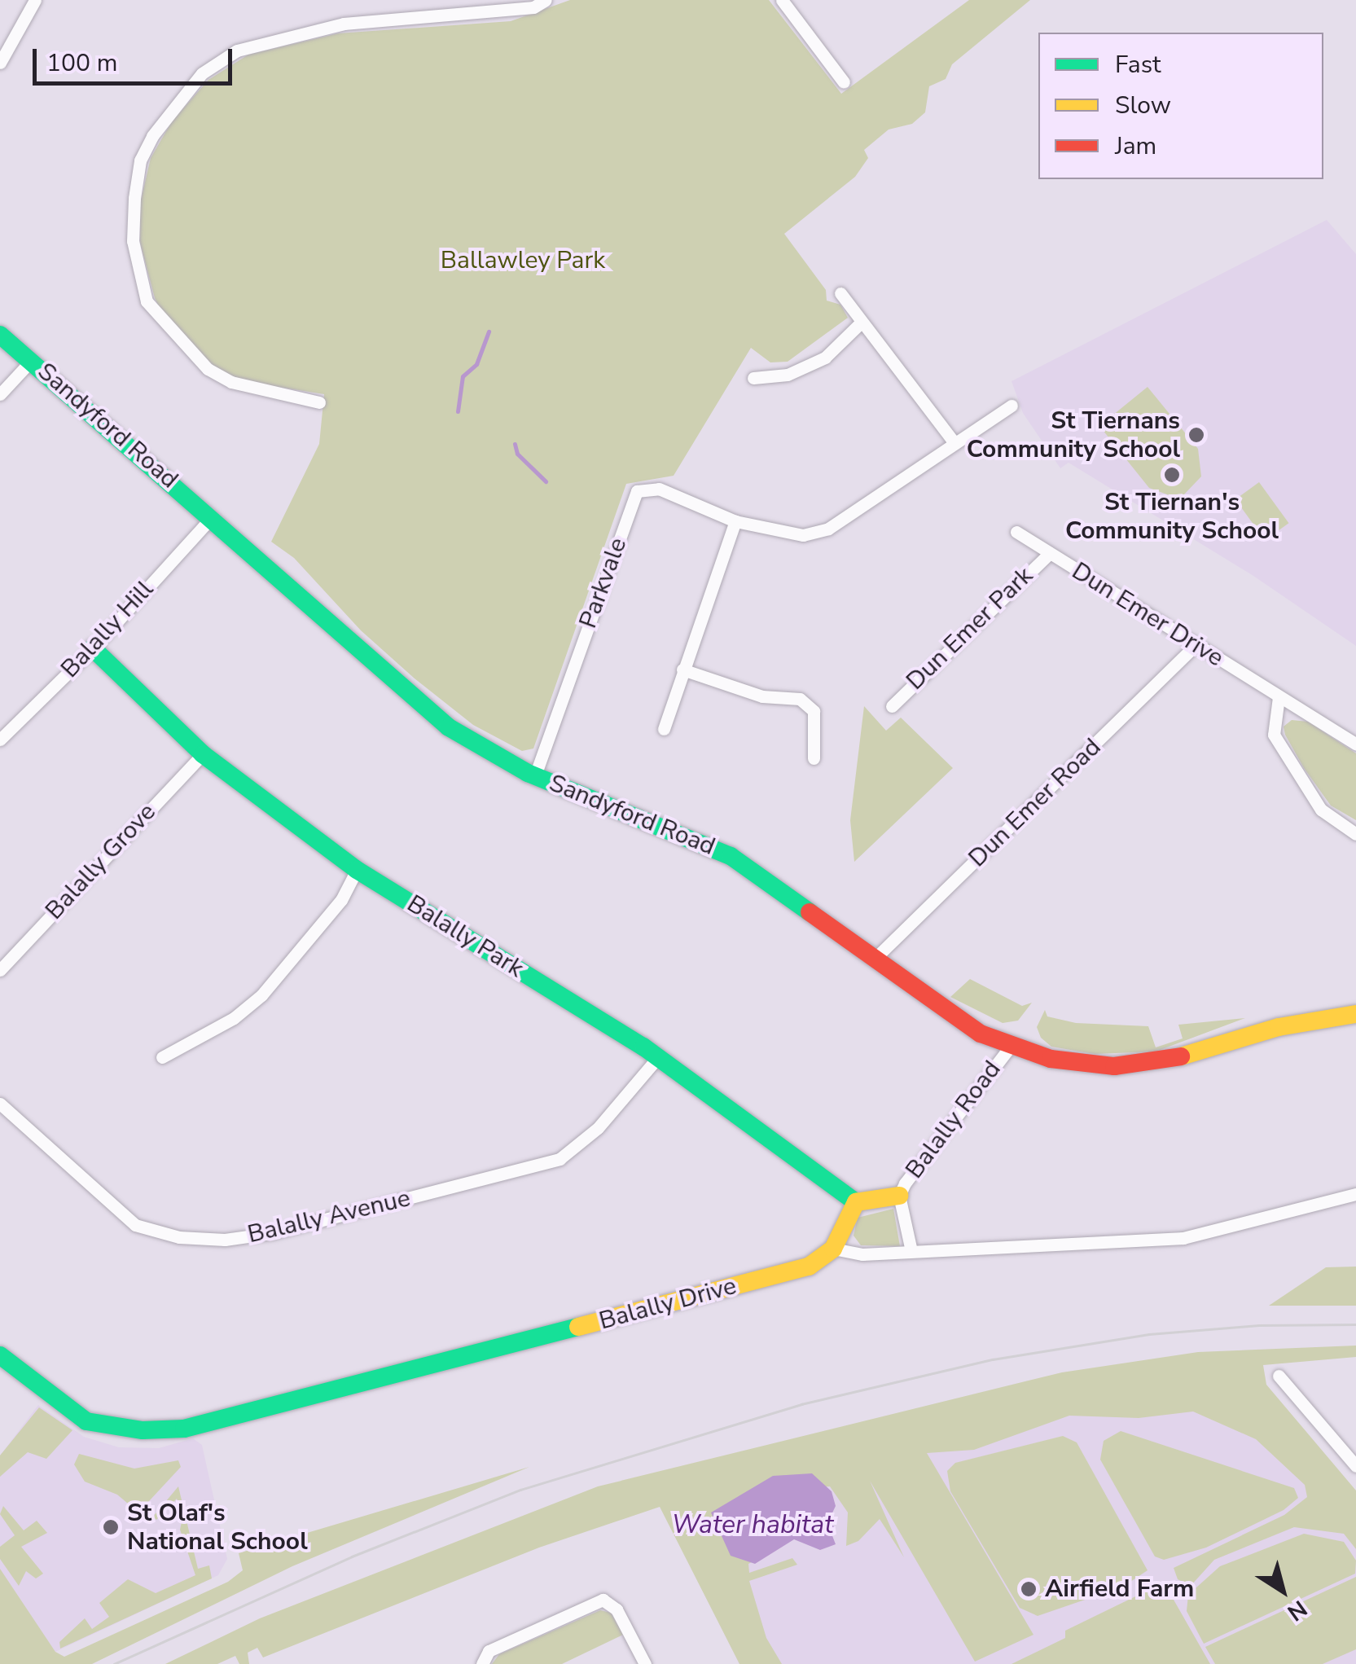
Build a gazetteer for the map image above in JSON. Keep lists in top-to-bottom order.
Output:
{
  "streets": {
    "street": [
      "Sandyford Road",
      "Parkvale",
      "Dun Emer Drive",
      "Dun Emer Park",
      "Balally Hill",
      "Dun Emer Road",
      "Balally Grove",
      "Balally Park",
      "Balally Road",
      "Balally Avenue",
      "Balally Drive"
    ]
  },
  "crossings": [
    ["Sandyford Road", "Parkvale"],
    ["Sandyford Road", "Balally Hill"],
    ["Sandyford Road", "Dun Emer Road"],
    ["Sandyford Road", "Balally Road"],
    ["Dun Emer Drive", "Dun Emer Park"],
    ["Dun Emer Drive", "Dun Emer Road"],
    ["Balally Hill", "Balally Park"],
    ["Balally Grove", "Balally Park"],
    ["Balally Park", "Balally Road"],
    ["Balally Park", "Balally Avenue"]
  ],
  "water": ["Water habitat"],
  "parks": ["Ballawley Park"],
  "places": [
    "St Tiernans Community School",
    "St Tiernan's Community School",
    "St Olaf's National School",
    "Airfield Farm"
  ],
  "legend": ["Fast", "Slow", "Jam"],
  "scale_bar": "100 m",
  "north": "bottom right"
}
